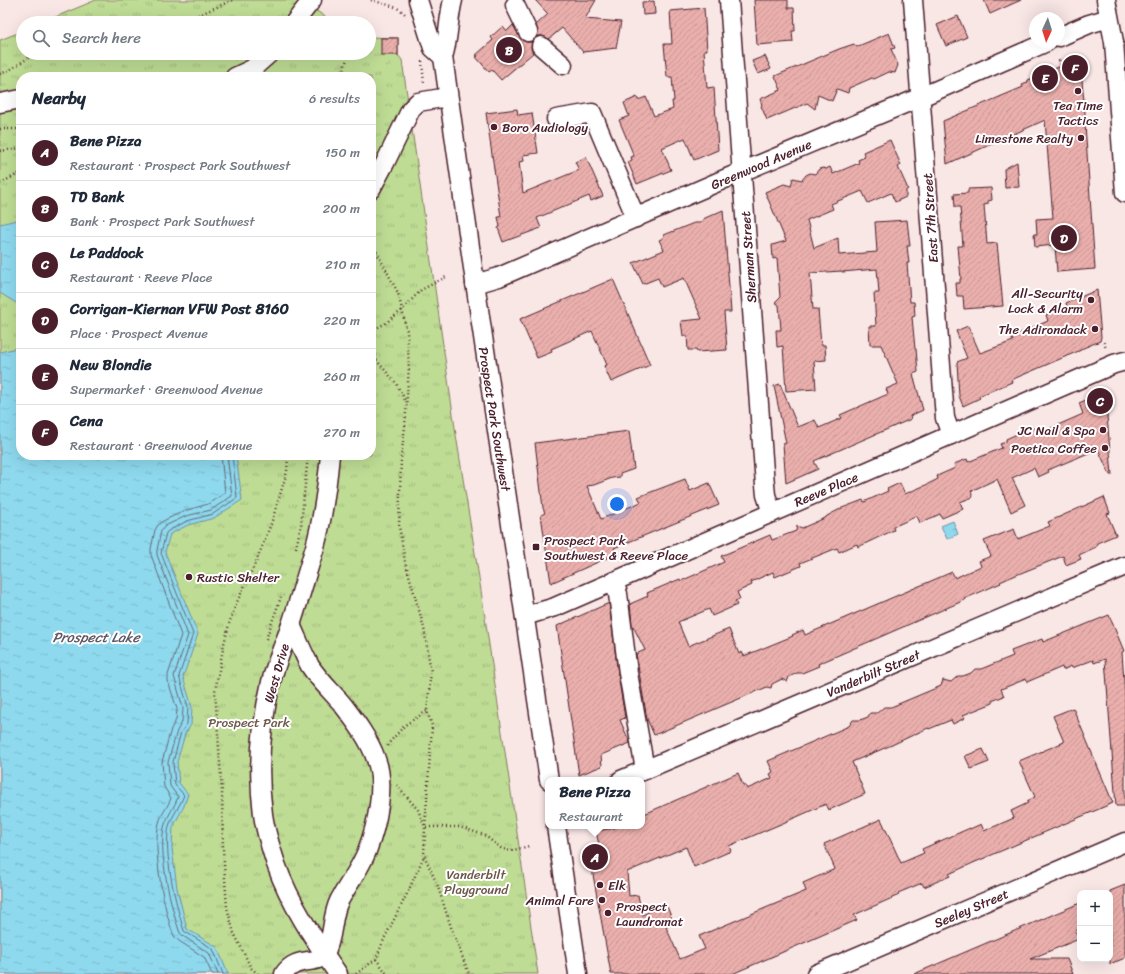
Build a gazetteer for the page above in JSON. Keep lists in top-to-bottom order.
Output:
{
  "streets": {
    "street": [
      "Greenwood Avenue",
      "East 7th Street",
      "Sherman Street",
      "Prospect Park Southwest",
      "Reeve Place",
      "West Drive",
      "Vanderbilt Street",
      "Seeley Street"
    ]
  },
  "crossings": [
    ["Greenwood Avenue", "East 7th Street"],
    ["Greenwood Avenue", "Sherman Street"],
    ["Greenwood Avenue", "Prospect Park Southwest"],
    ["East 7th Street", "Reeve Place"],
    ["Sherman Street", "Reeve Place"],
    ["Prospect Park Southwest", "Reeve Place"]
  ],
  "water": ["Prospect Lake"],
  "parks": ["Prospect Park", "Vanderbilt Playground"],
  "places": {
    "other": [
      "Tea Time Tactics",
      "Boro Audiology",
      "Limestone Realty",
      "All-Security Lock & Alarm",
      "The Adirondack",
      "JC Nail & Spa",
      "Poetica Coffee",
      "Rustic Shelter",
      "Elk",
      "Animal Fare",
      "Prospect Laundromat"
    ],
    "transit": ["Prospect Park Southwest & Reeve Place"]
  },
  "north": "bottom",
  "page": {
    "search": "Search here",
    "pins": [
      "B",
      "F",
      "E",
      "D",
      "C",
      "A"
    ],
    "heading": ["Nearby", "6 results"],
    "list": [
      {
        "mark": "A",
        "name": "Bene Pizza",
        "note": "Restaurant · Prospect Park Southwest",
        "value": "150 m"
      },
      {
        "mark": "B",
        "name": "TD Bank",
        "note": "Bank · Prospect Park Southwest",
        "value": "200 m"
      },
      {
        "mark": "C",
        "name": "Le Paddock",
        "note": "Restaurant · Reeve Place",
        "value": "210 m"
      },
      {
        "mark": "D",
        "name": "Corrigan-Kiernan VFW Post 8160",
        "note": "Place · Prospect Avenue",
        "value": "220 m"
      },
      {
        "mark": "E",
        "name": "New Blondie",
        "note": "Supermarket · Greenwood Avenue",
        "value": "260 m"
      },
      {
        "mark": "F",
        "name": "Cena",
        "note": "Restaurant · Greenwood Avenue",
        "value": "270 m"
      }
    ],
    "popup": ["Bene Pizza", "Restaurant"],
    "map_buttons": ["+", "−"]
  }
}
